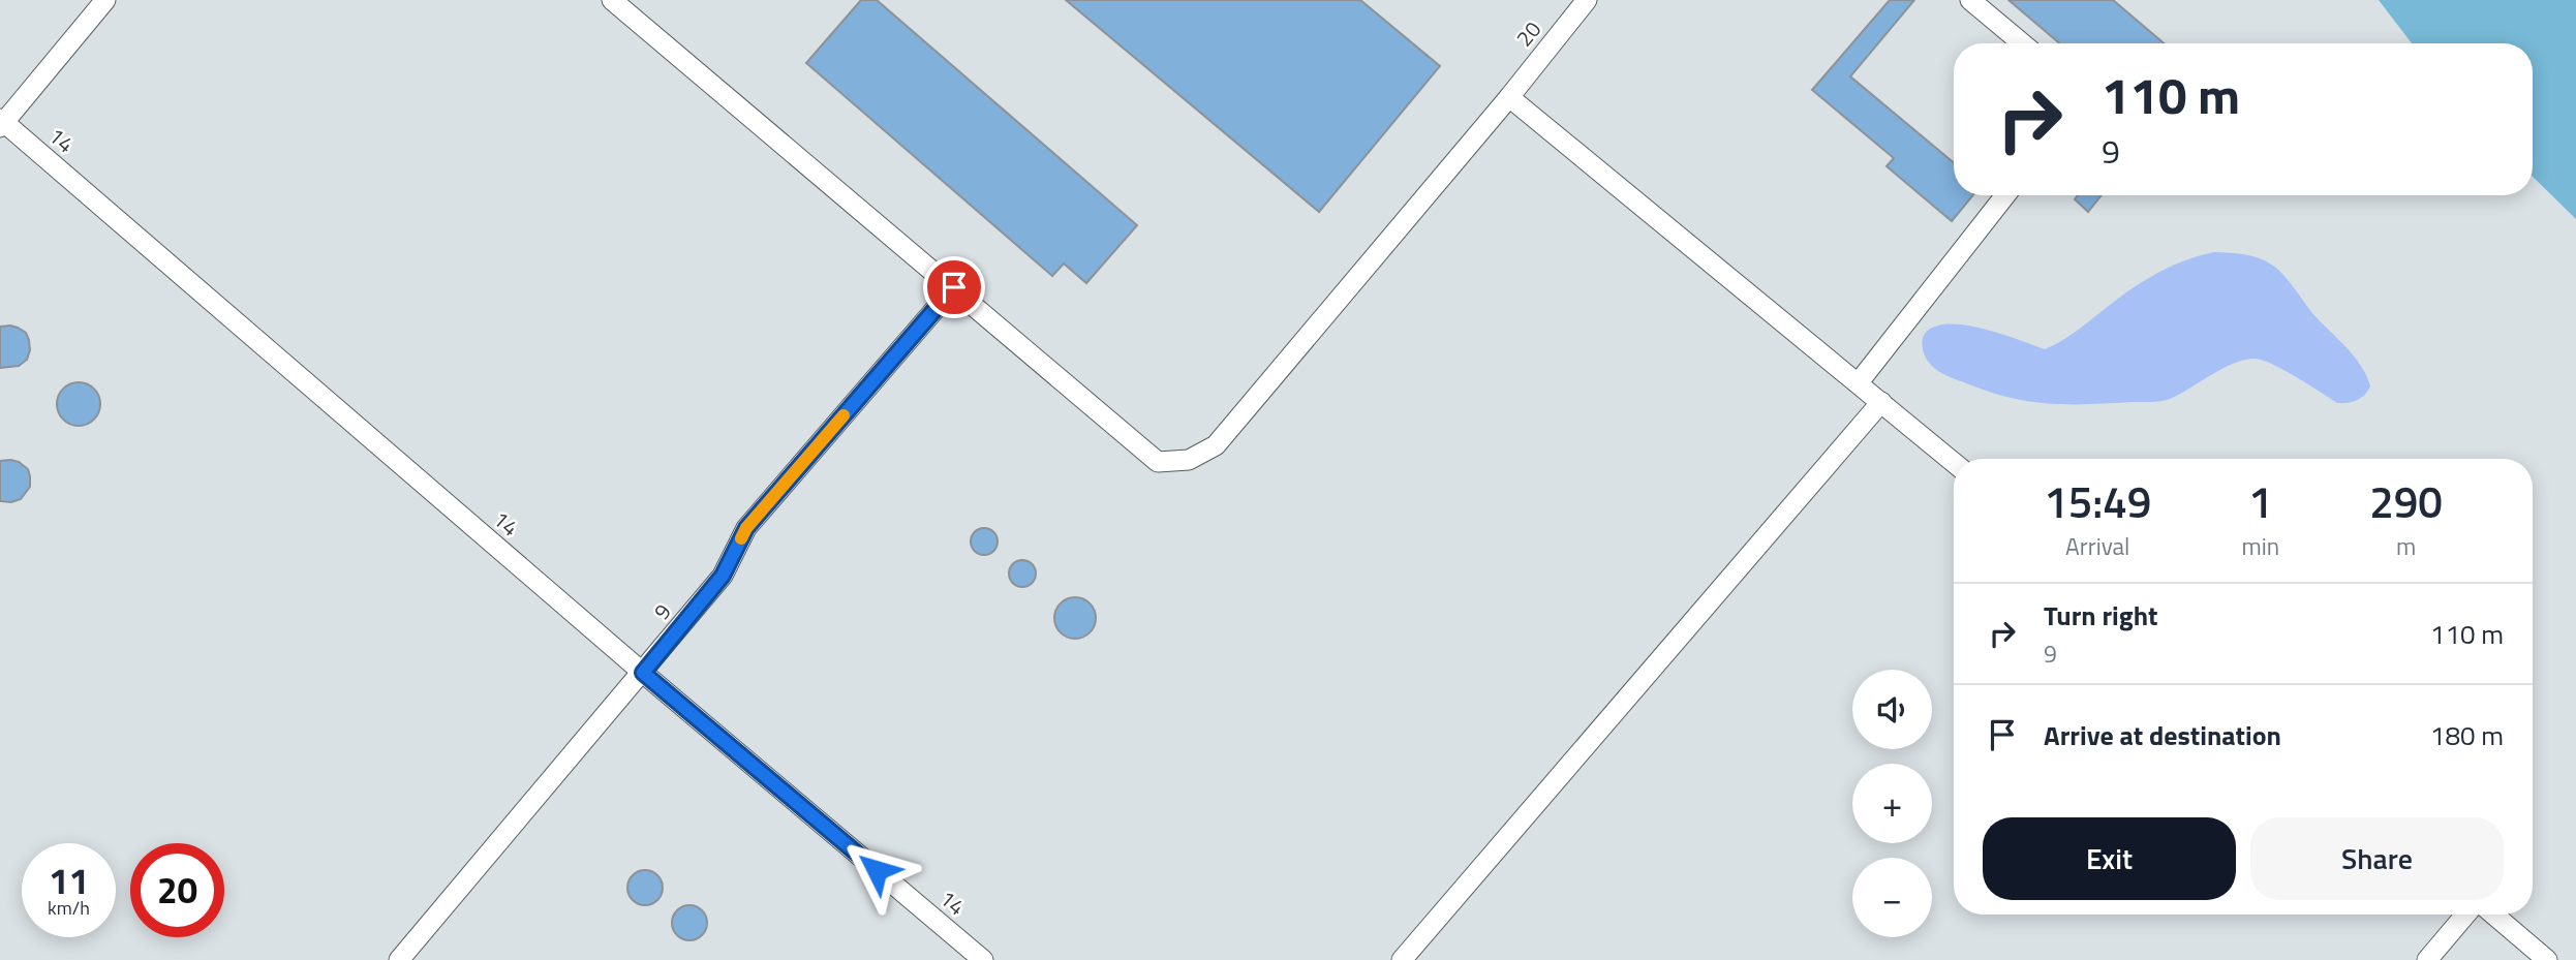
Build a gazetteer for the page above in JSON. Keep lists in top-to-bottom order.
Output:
{
  "streets": {
    "lane": ["20", "14", "9"]
  },
  "crossings": [
    ["20", "9"],
    ["14", "9"]
  ],
  "page": {
    "turn": ["110 m", "9"],
    "eta": [
      "15:49",
      "Arrival",
      "1",
      "min",
      "290",
      "m"
    ],
    "list": [
      {
        "name": "Turn right",
        "note": "9",
        "value": "110 m"
      },
      {
        "name": "Arrive at destination",
        "value": "180 m"
      }
    ],
    "map_buttons": ["+", "−"],
    "buttons": ["Exit", "Share"],
    "speed": "11 km/h",
    "limit": "20"
  }
}
